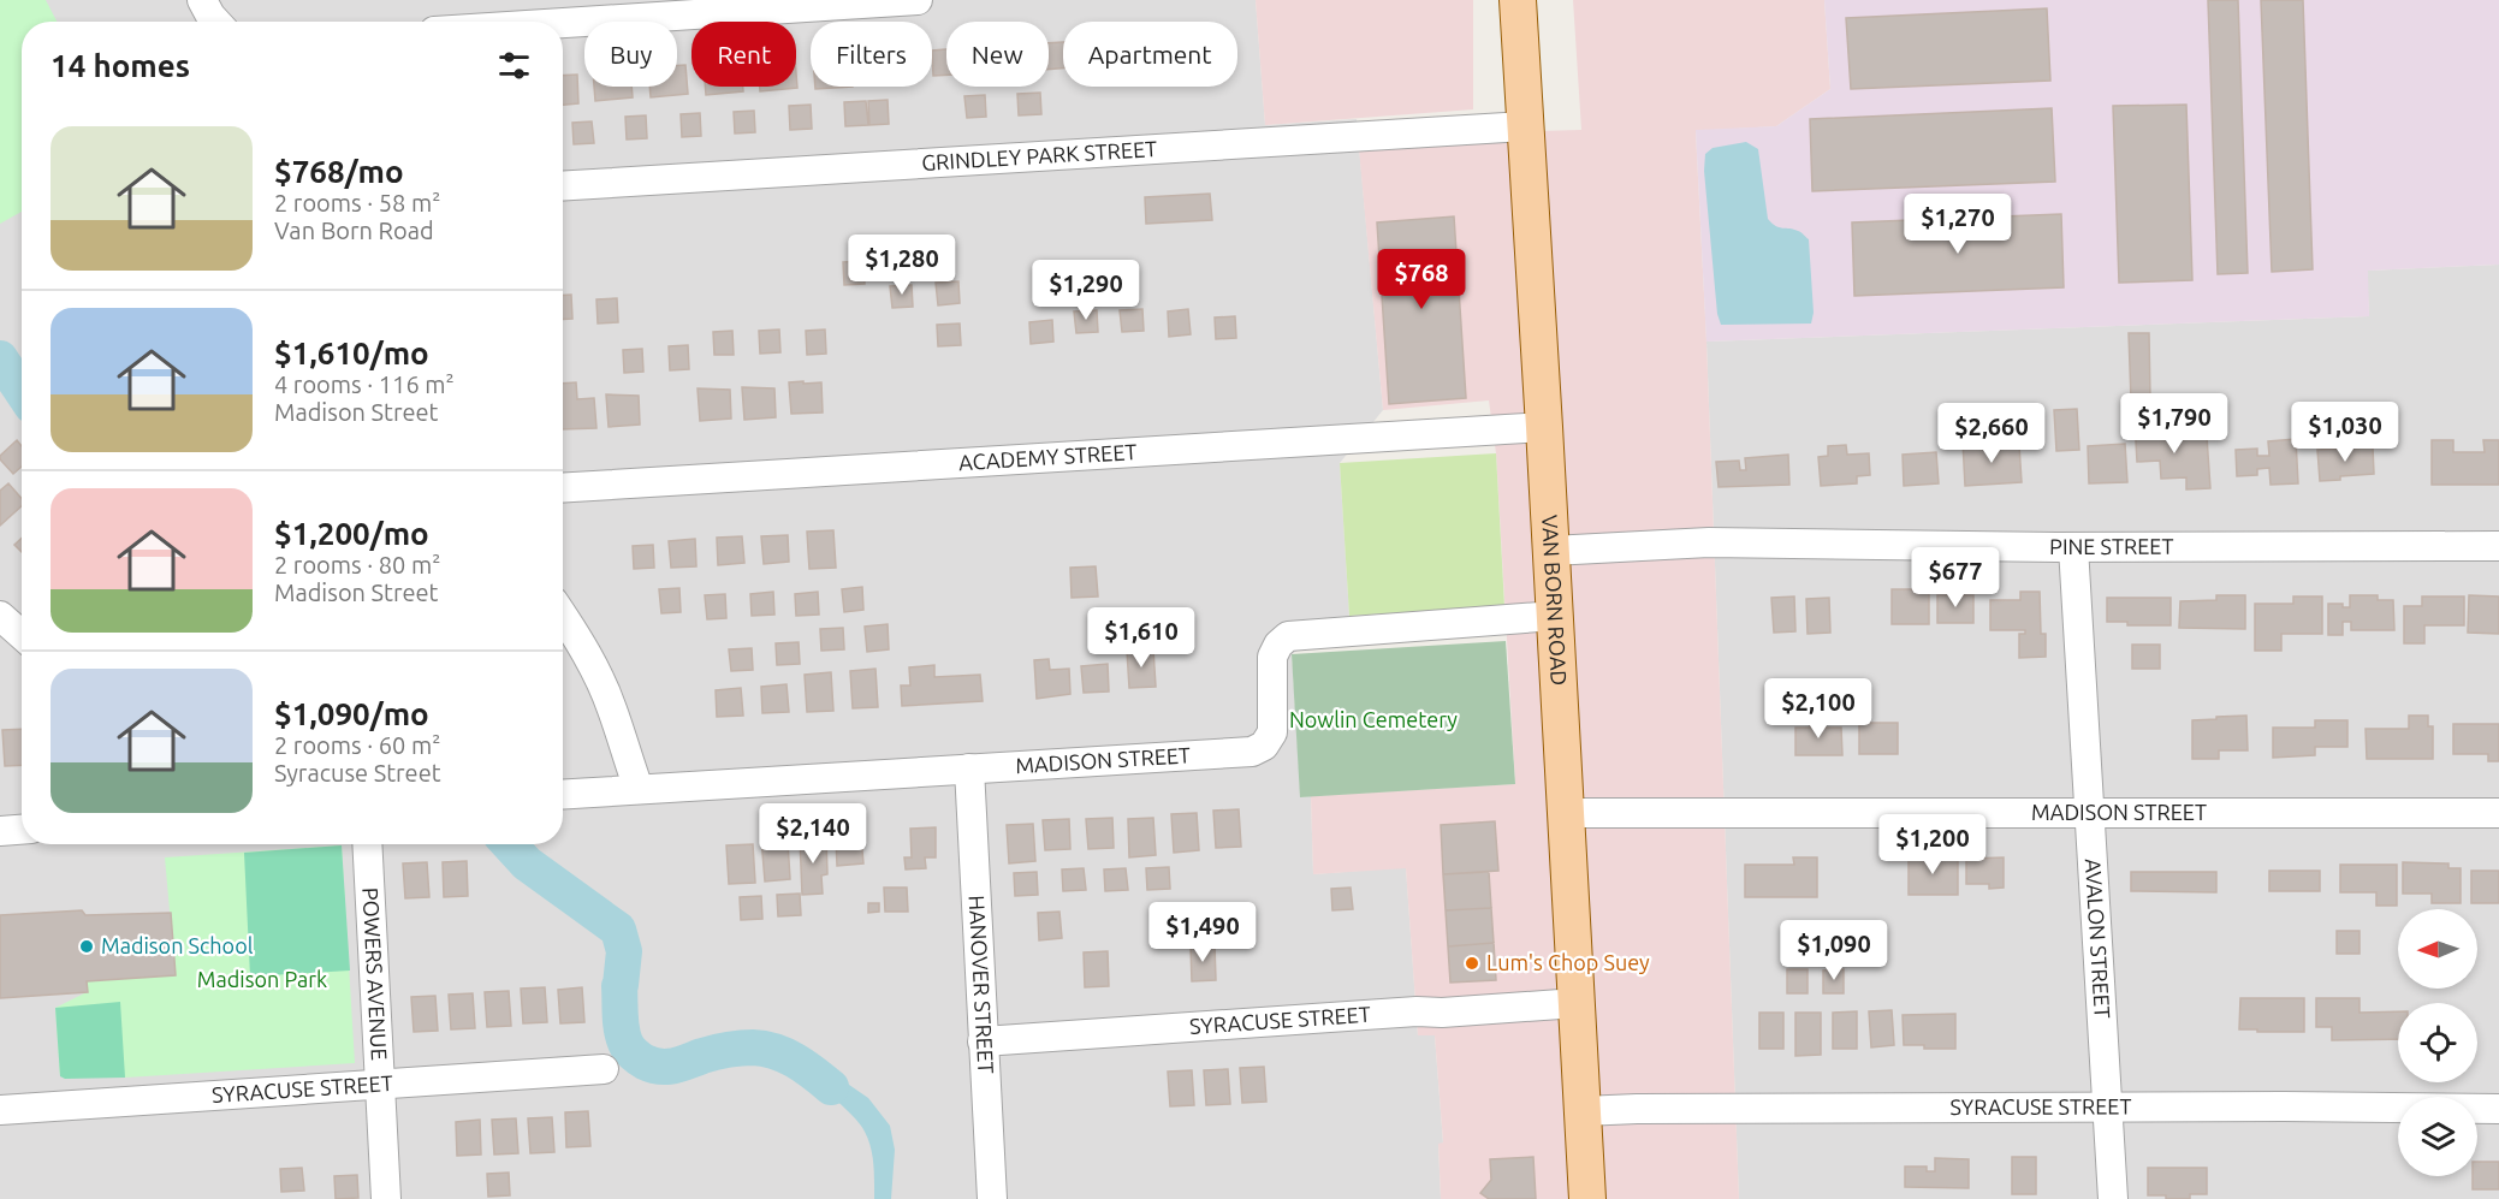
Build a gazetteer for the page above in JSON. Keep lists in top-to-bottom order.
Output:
{
  "streets": {
    "main road": ["VAN BORN ROAD"],
    "street": [
      "GRINDLEY PARK STREET",
      "ACADEMY STREET",
      "PINE STREET",
      "MADISON STREET",
      "AVALON STREET",
      "POWERS AVENUE",
      "HANOVER STREET",
      "SYRACUSE STREET"
    ]
  },
  "crossings": [
    ["GRINDLEY PARK STREET", "VAN BORN ROAD"],
    ["ACADEMY STREET", "VAN BORN ROAD"],
    ["PINE STREET", "VAN BORN ROAD"],
    ["PINE STREET", "AVALON STREET"],
    ["VAN BORN ROAD", "MADISON STREET"],
    ["VAN BORN ROAD", "SYRACUSE STREET"],
    ["MADISON STREET", "AVALON STREET"],
    ["MADISON STREET", "HANOVER STREET"],
    ["AVALON STREET", "SYRACUSE STREET"],
    ["POWERS AVENUE", "SYRACUSE STREET"],
    ["HANOVER STREET", "SYRACUSE STREET"]
  ],
  "parks": ["Nowlin Cemetery", "Madison Park"],
  "places": ["Madison School", "Lum's Chop Suey"],
  "north": "left",
  "page": {
    "chip": [
      "Buy",
      "Rent",
      "Filters",
      "New",
      "Apartment"
    ],
    "heading": "14 homes",
    "list": [
      {
        "name": "$768/mo",
        "note": "2 rooms · 58 m² · Van Born Road"
      },
      {
        "name": "$1,610/mo",
        "note": "4 rooms · 116 m² · Madison Street"
      },
      {
        "name": "$1,200/mo",
        "note": "2 rooms · 80 m² · Madison Street"
      },
      {
        "name": "$1,090/mo",
        "note": "2 rooms · 60 m² · Syracuse Street"
      }
    ],
    "price": [
      "$1,270",
      "$1,280",
      "$768",
      "$1,290",
      "$1,790",
      "$1,030",
      "$2,660",
      "$677",
      "$1,610",
      "$2,100",
      "$2,140",
      "$1,200",
      "$1,490",
      "$1,090"
    ]
  }
}
